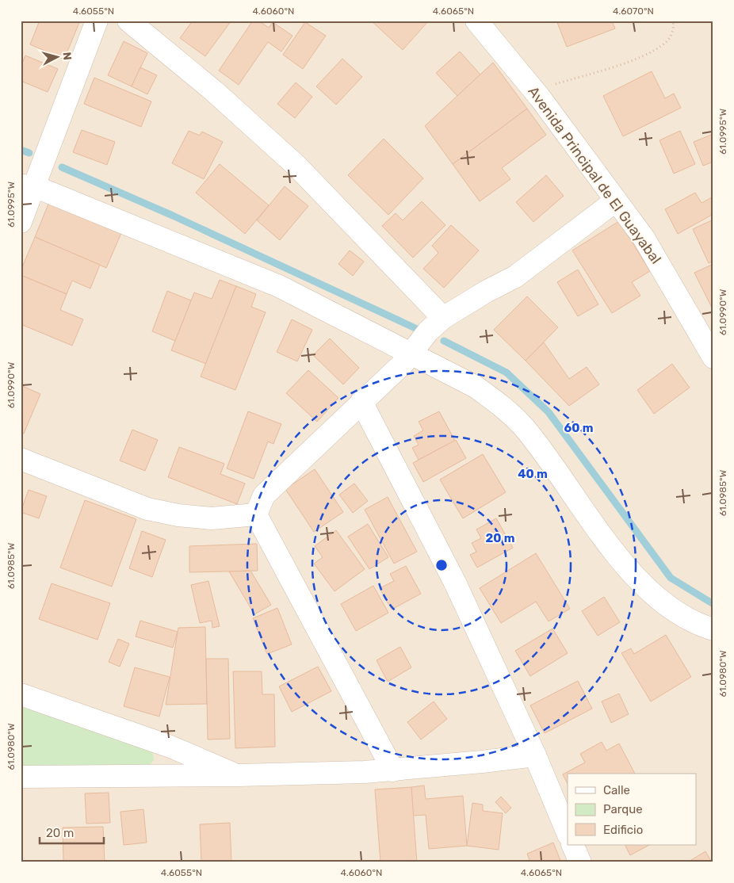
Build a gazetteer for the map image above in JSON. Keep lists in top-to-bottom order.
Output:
{
  "streets": {
    "street": ["Avenida Principal de El Guayabal"]
  },
  "legend": ["Calle", "Parque", "Edificio"],
  "scale_bar": "20 m",
  "north": "right",
  "coordinates": [
    "4.6055°N",
    "4.6060°N",
    "4.6065°N",
    "4.6070°N",
    "61.0995°W",
    "61.0990°W",
    "61.0985°W",
    "61.0980°W"
  ],
  "rings": ["60 m", "40 m", "20 m"]
}
